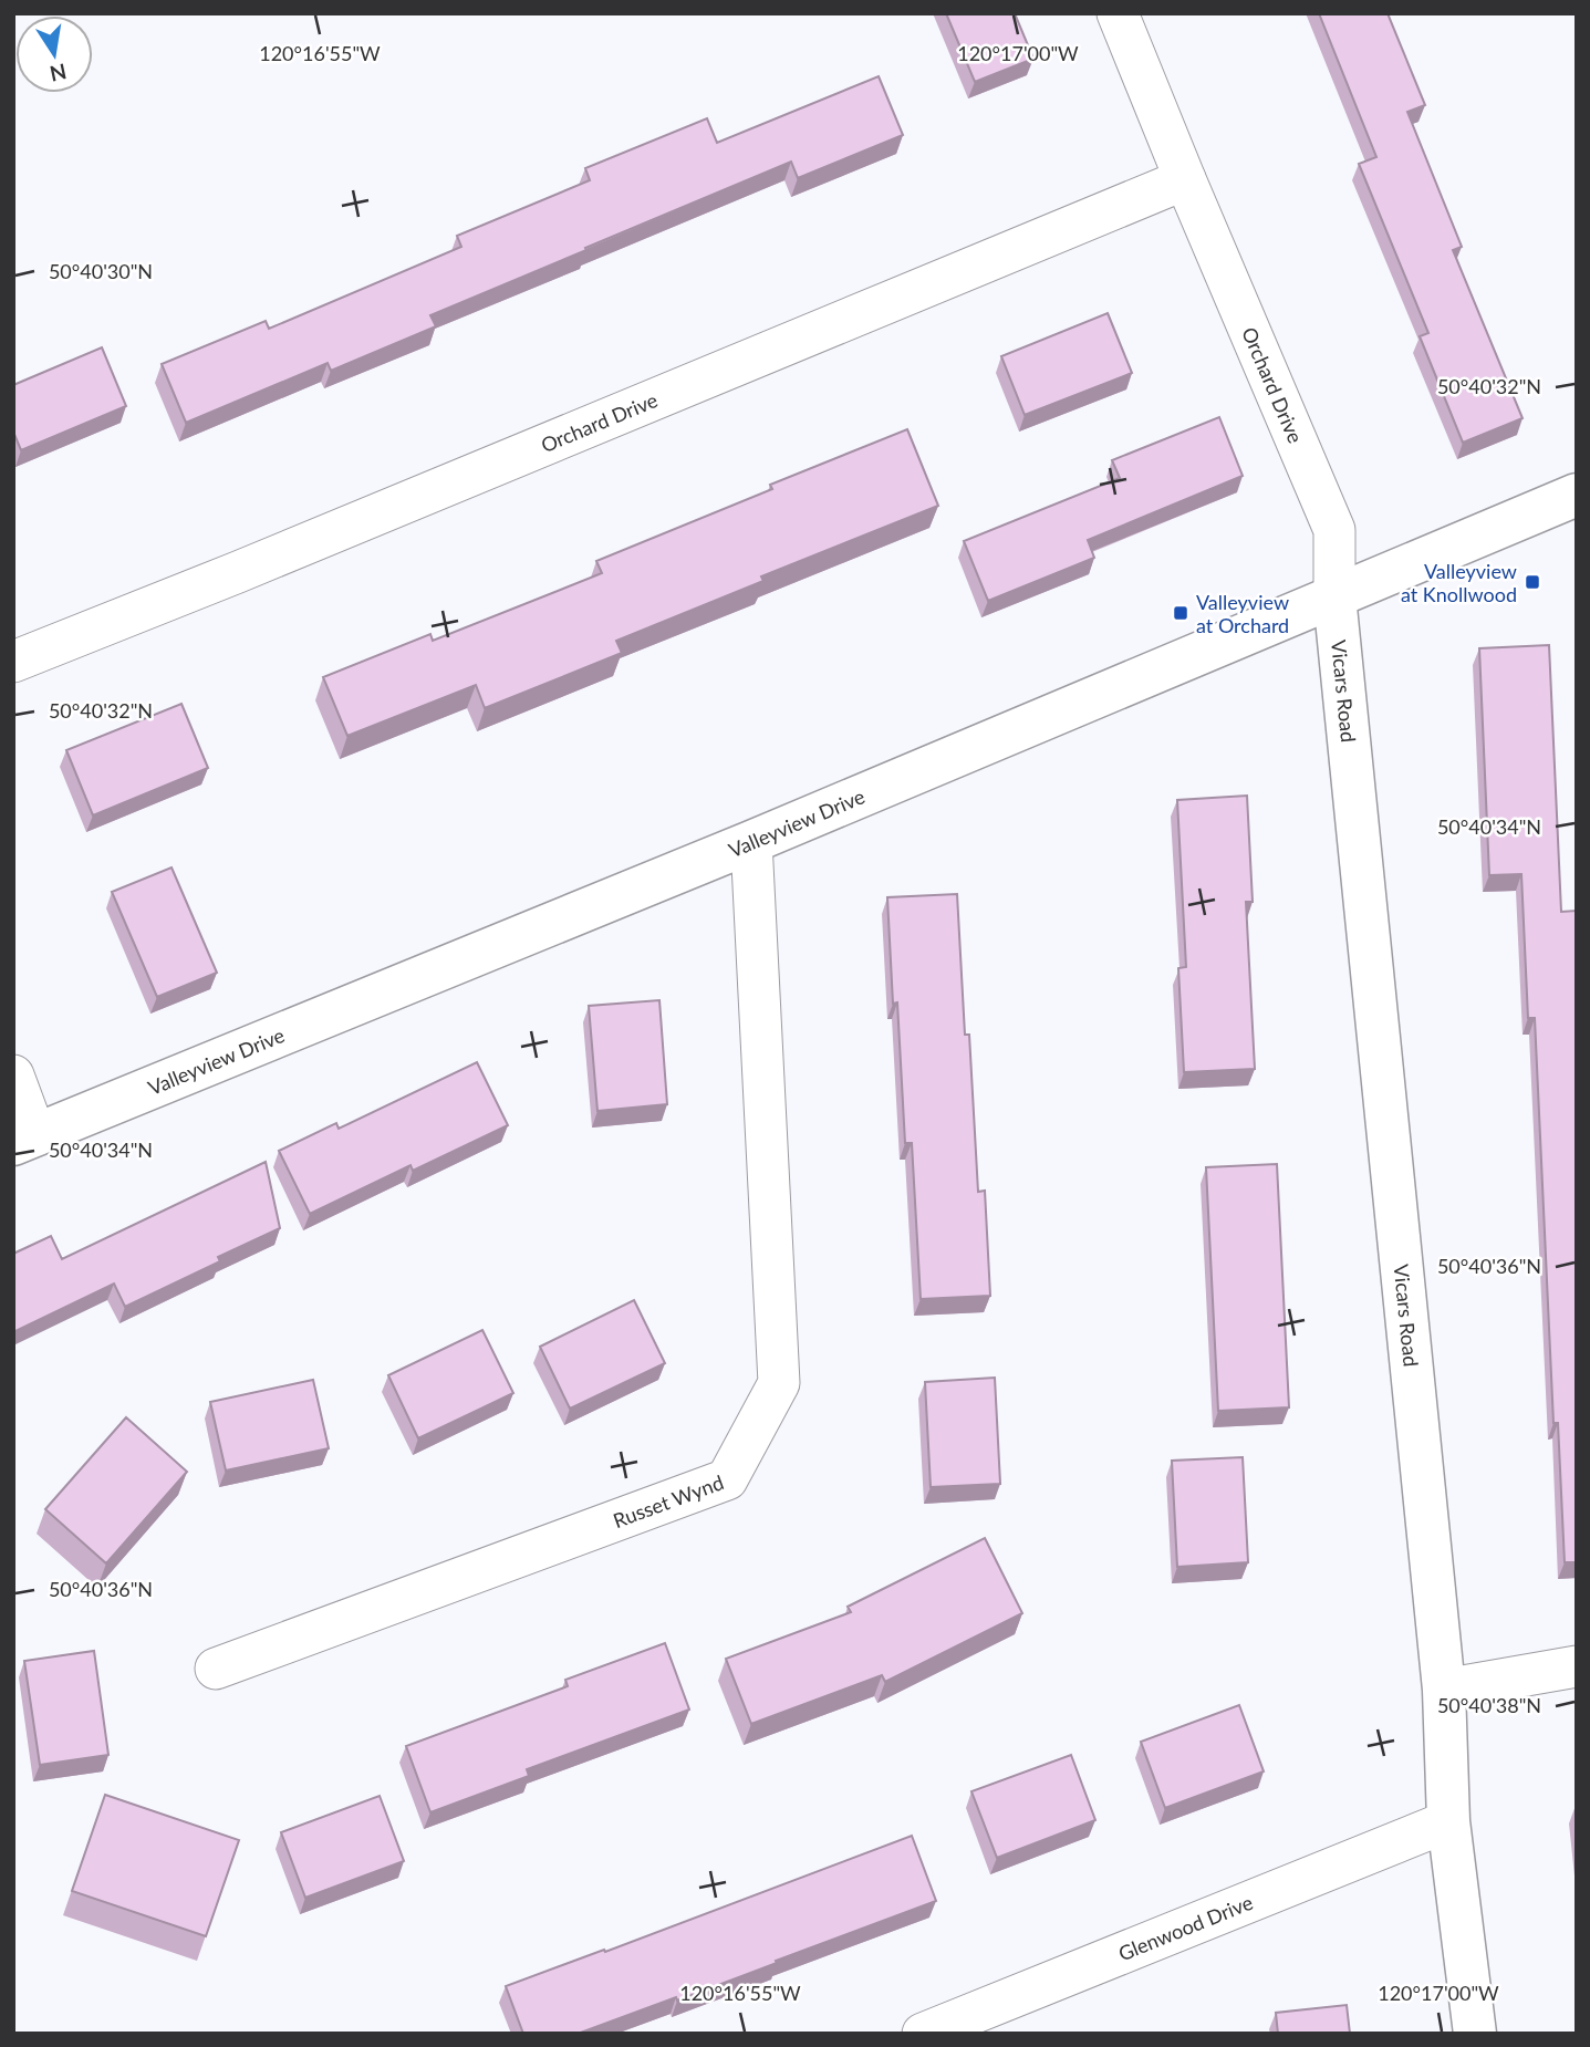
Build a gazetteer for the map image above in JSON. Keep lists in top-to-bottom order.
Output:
{
  "streets": {
    "street": [
      "Orchard Drive",
      "Vicars Road",
      "Valleyview Drive",
      "Russet Wynd",
      "Glenwood Drive"
    ]
  },
  "crossings": [
    ["Orchard Drive", "Vicars Road"],
    ["Orchard Drive", "Valleyview Drive"],
    ["Vicars Road", "Valleyview Drive"],
    ["Vicars Road", "Glenwood Drive"],
    ["Valleyview Drive", "Russet Wynd"]
  ],
  "places": {
    "transit": ["Valleyview at Knollwood", "Valleyview at Orchard"]
  },
  "north": "bottom",
  "coordinates": [
    "120°16'55\"W",
    "120°17'00\"W",
    "50°40'30\"N",
    "50°40'32\"N",
    "50°40'34\"N",
    "50°40'36\"N",
    "50°40'38\"N"
  ]
}
